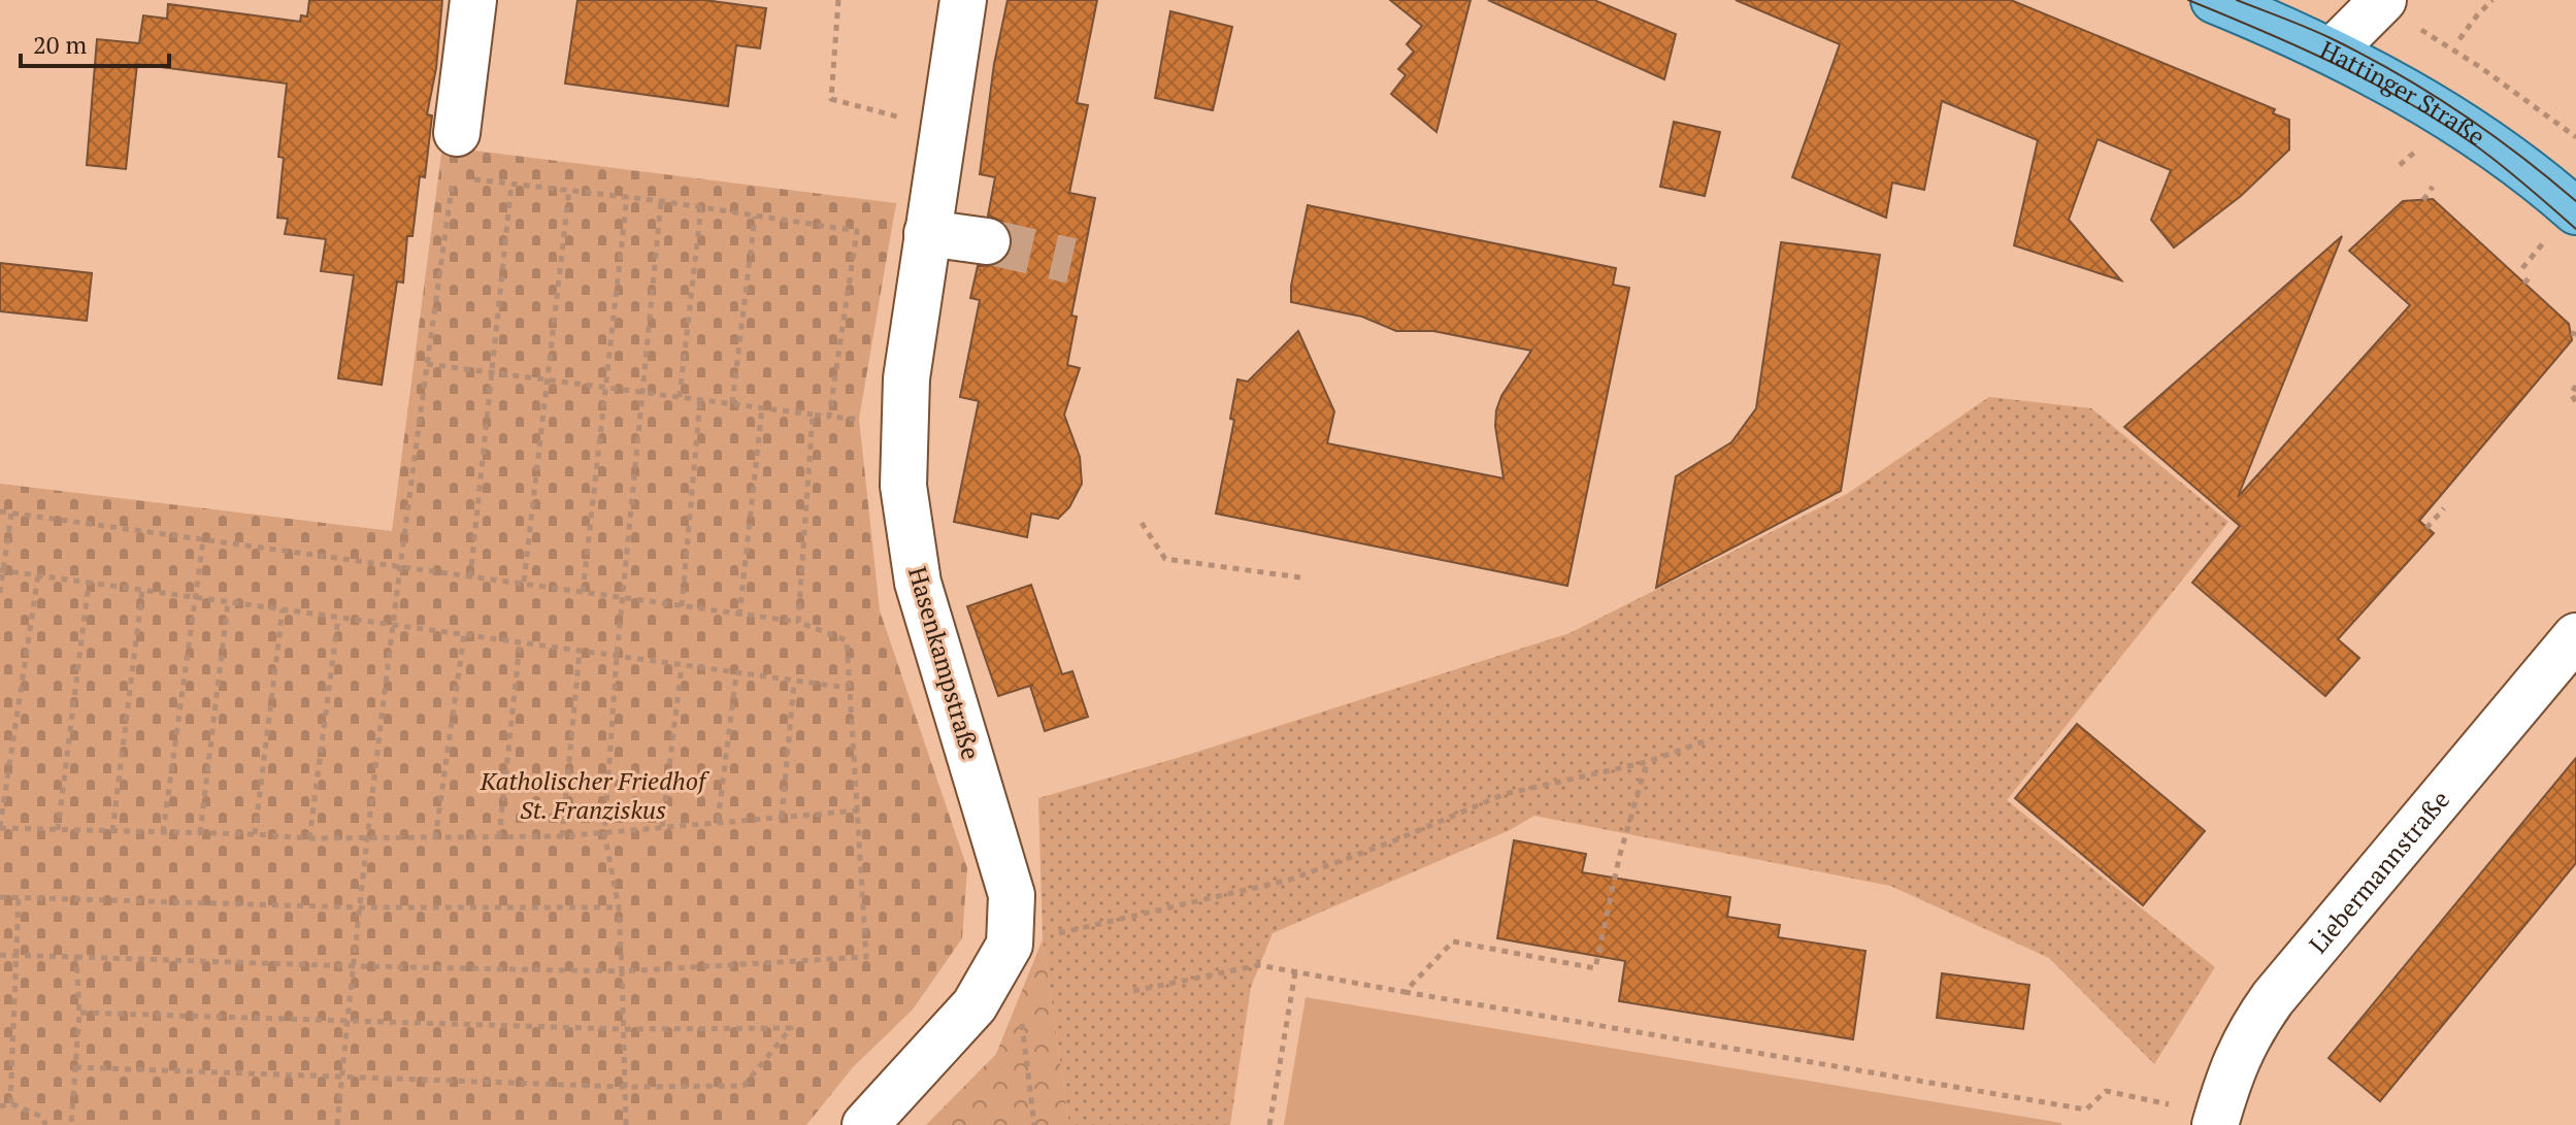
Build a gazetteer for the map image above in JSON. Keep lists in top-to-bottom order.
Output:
{
  "streets": {
    "main road": ["Hattinger Straße"],
    "street": ["Hasenkampstraße", "Liebermannstraße"]
  },
  "parks": ["Katholischer Friedhof St. Franziskus"],
  "scale_bar": "20 m"
}
